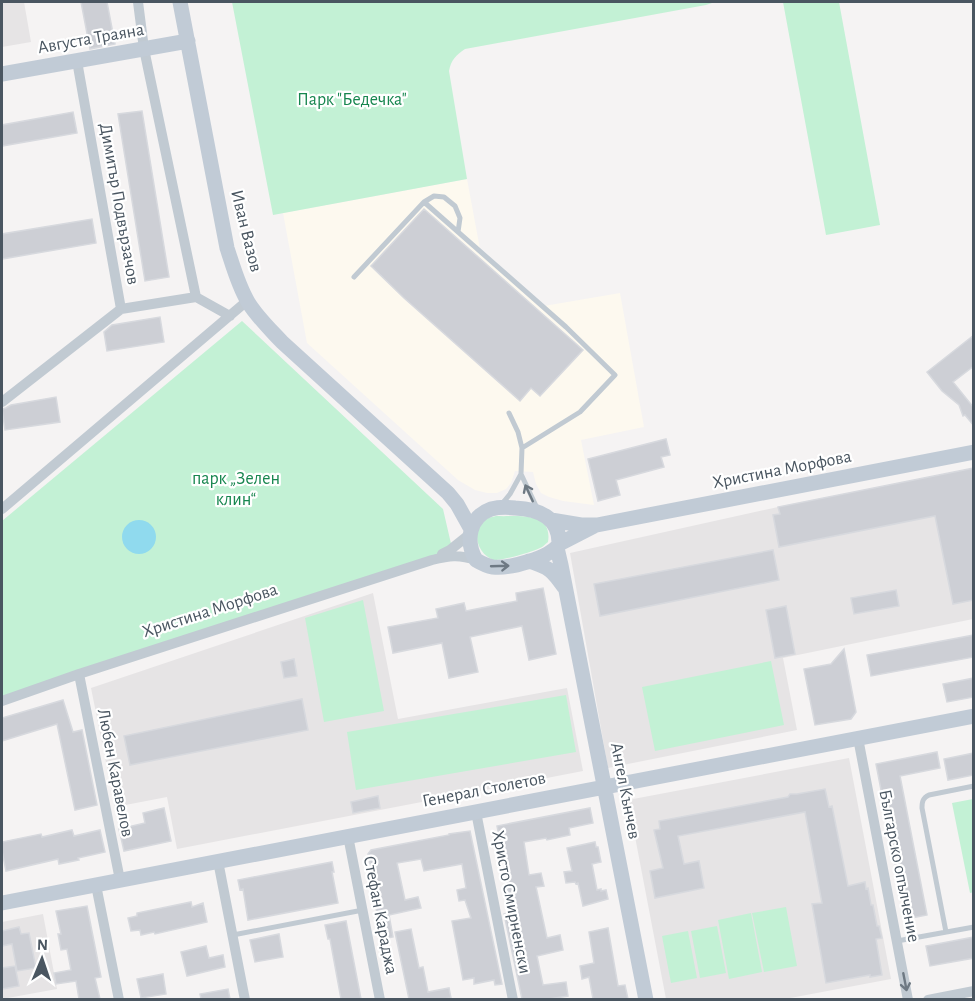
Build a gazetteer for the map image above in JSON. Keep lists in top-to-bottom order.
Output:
{
  "streets": {
    "street": [
      "Августа Траяна",
      "Димитър Подвързачов",
      "Иван Вазов",
      "Христина Морфова",
      "Любен Каравелов",
      "Генерал Столетов",
      "Ангел Кънчев",
      "Българско опълчение",
      "Христо Смирненски",
      "Стефан Караджа"
    ]
  },
  "crossings": [
    ["Августа Траяна", "Димитър Подвързачов"],
    ["Августа Траяна", "Иван Вазов"],
    ["Иван Вазов", "Христина Морфова"],
    ["Иван Вазов", "Ангел Кънчев"],
    ["Христина Морфова", "Любен Каравелов"],
    ["Христина Морфова", "Ангел Кънчев"],
    ["Любен Каравелов", "Генерал Столетов"],
    ["Генерал Столетов", "Ангел Кънчев"],
    ["Генерал Столетов", "Българско опълчение"],
    ["Генерал Столетов", "Христо Смирненски"],
    ["Генерал Столетов", "Стефан Караджа"]
  ],
  "parks": ["Парк \"Бедечка\"", "парк „Зелен клин“"],
  "north": "top"
}
